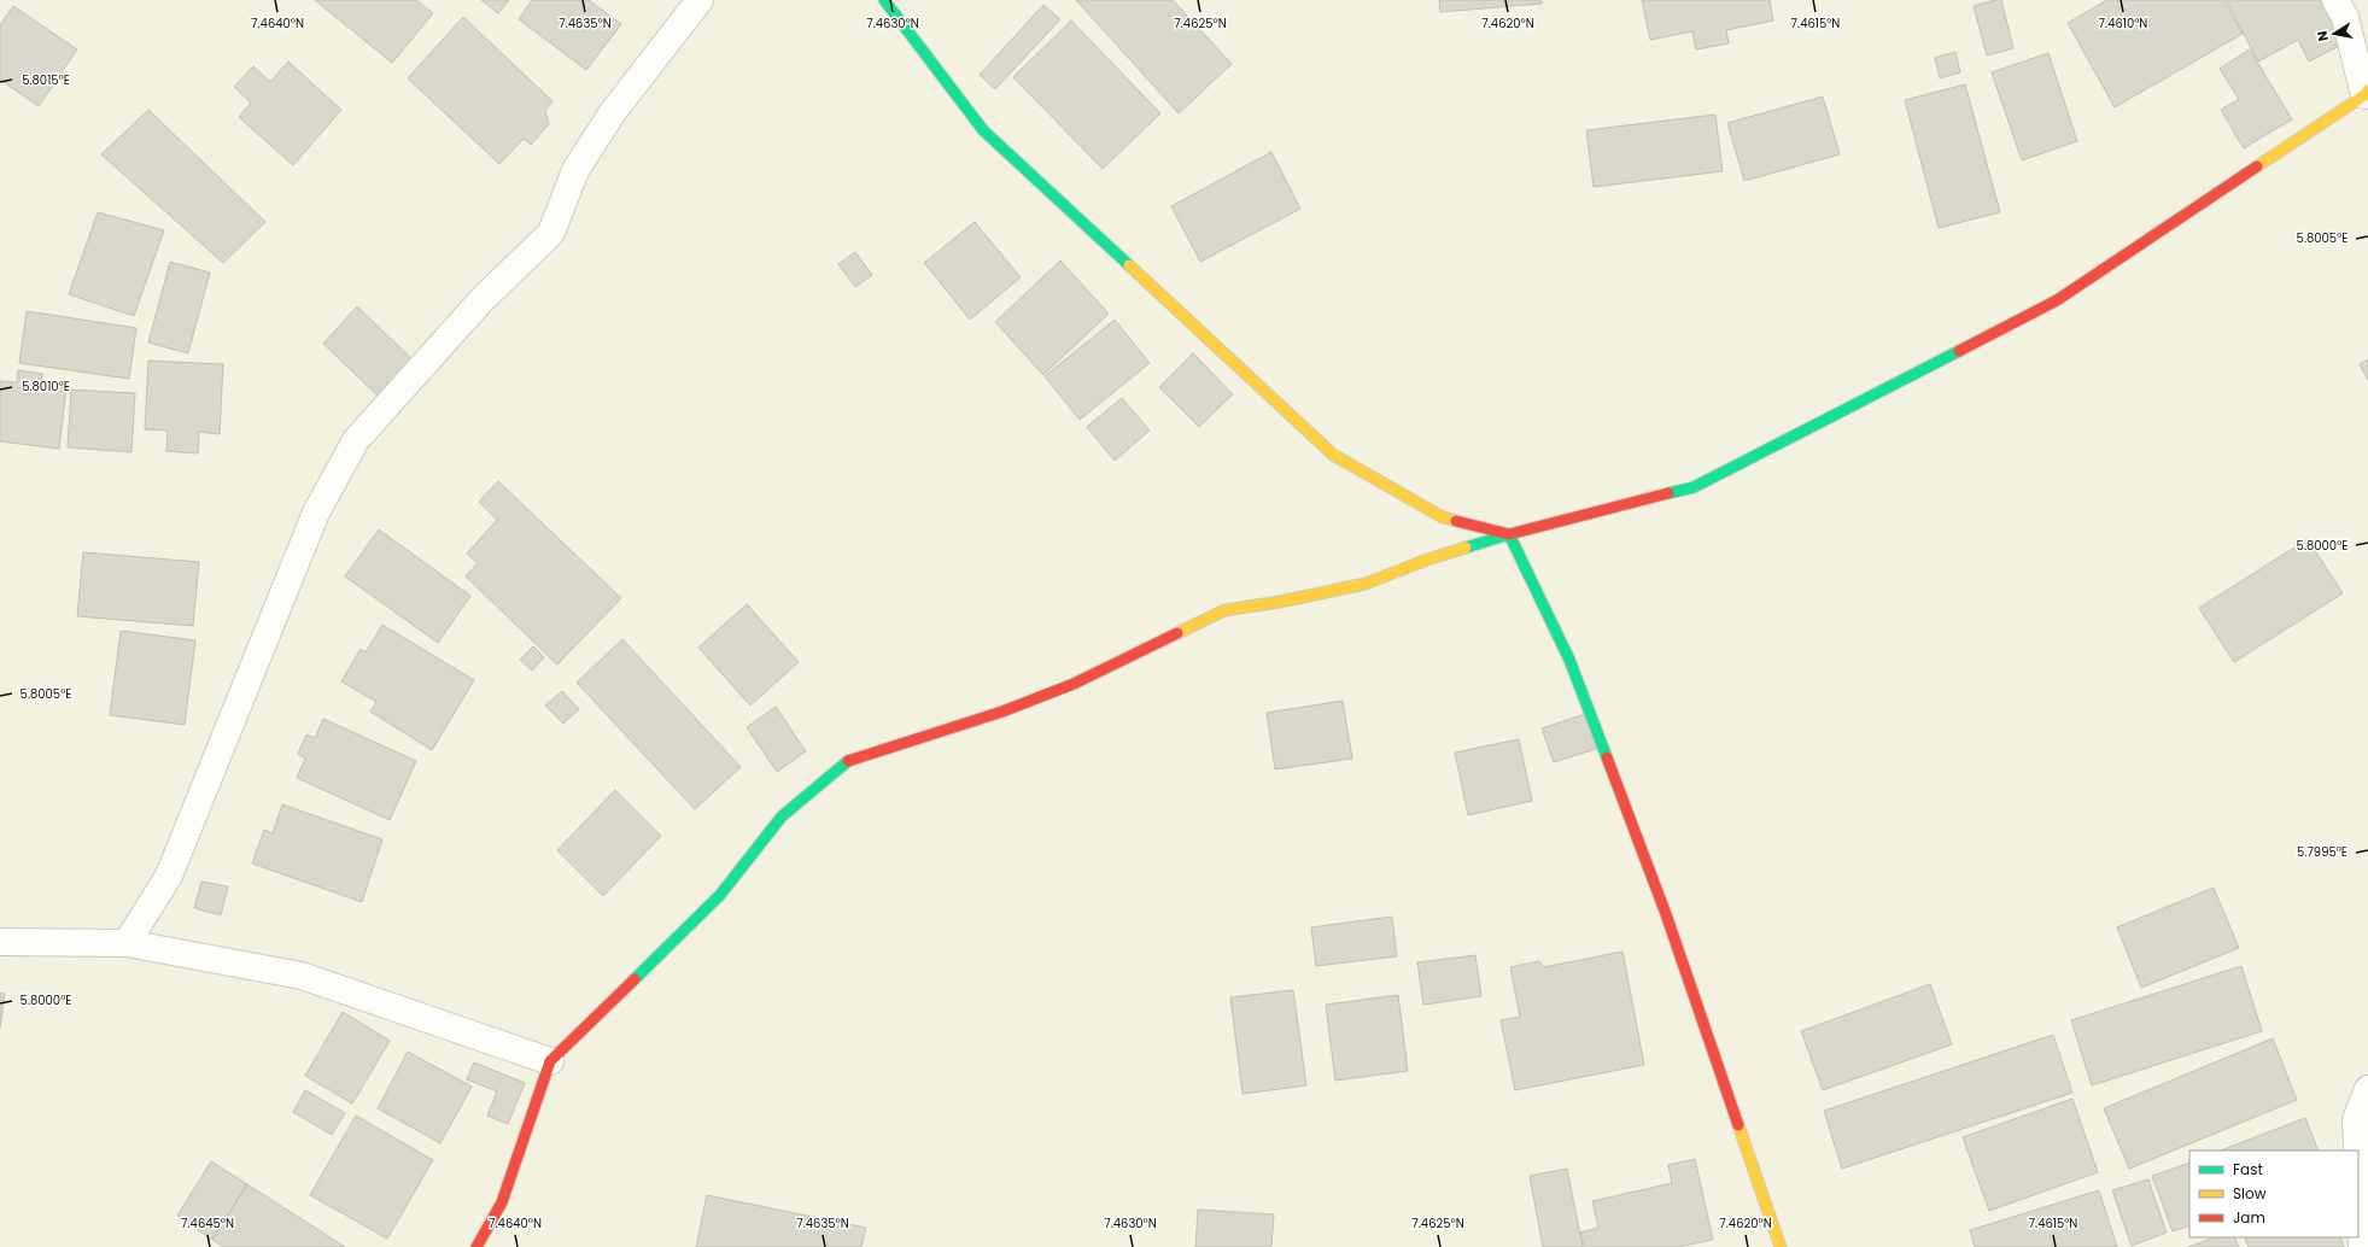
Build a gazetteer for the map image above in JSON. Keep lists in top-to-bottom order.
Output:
{
  "legend": ["Fast", "Slow", "Jam"],
  "north": "left",
  "coordinates": [
    "7.4640°N",
    "7.4635°N",
    "7.4630°N",
    "7.4625°N",
    "7.4620°N",
    "7.4615°N",
    "7.4610°N",
    "5.8015°E",
    "5.8005°E",
    "5.8010°E",
    "5.8000°E",
    "5.7995°E",
    "7.4645°N"
  ]
}
